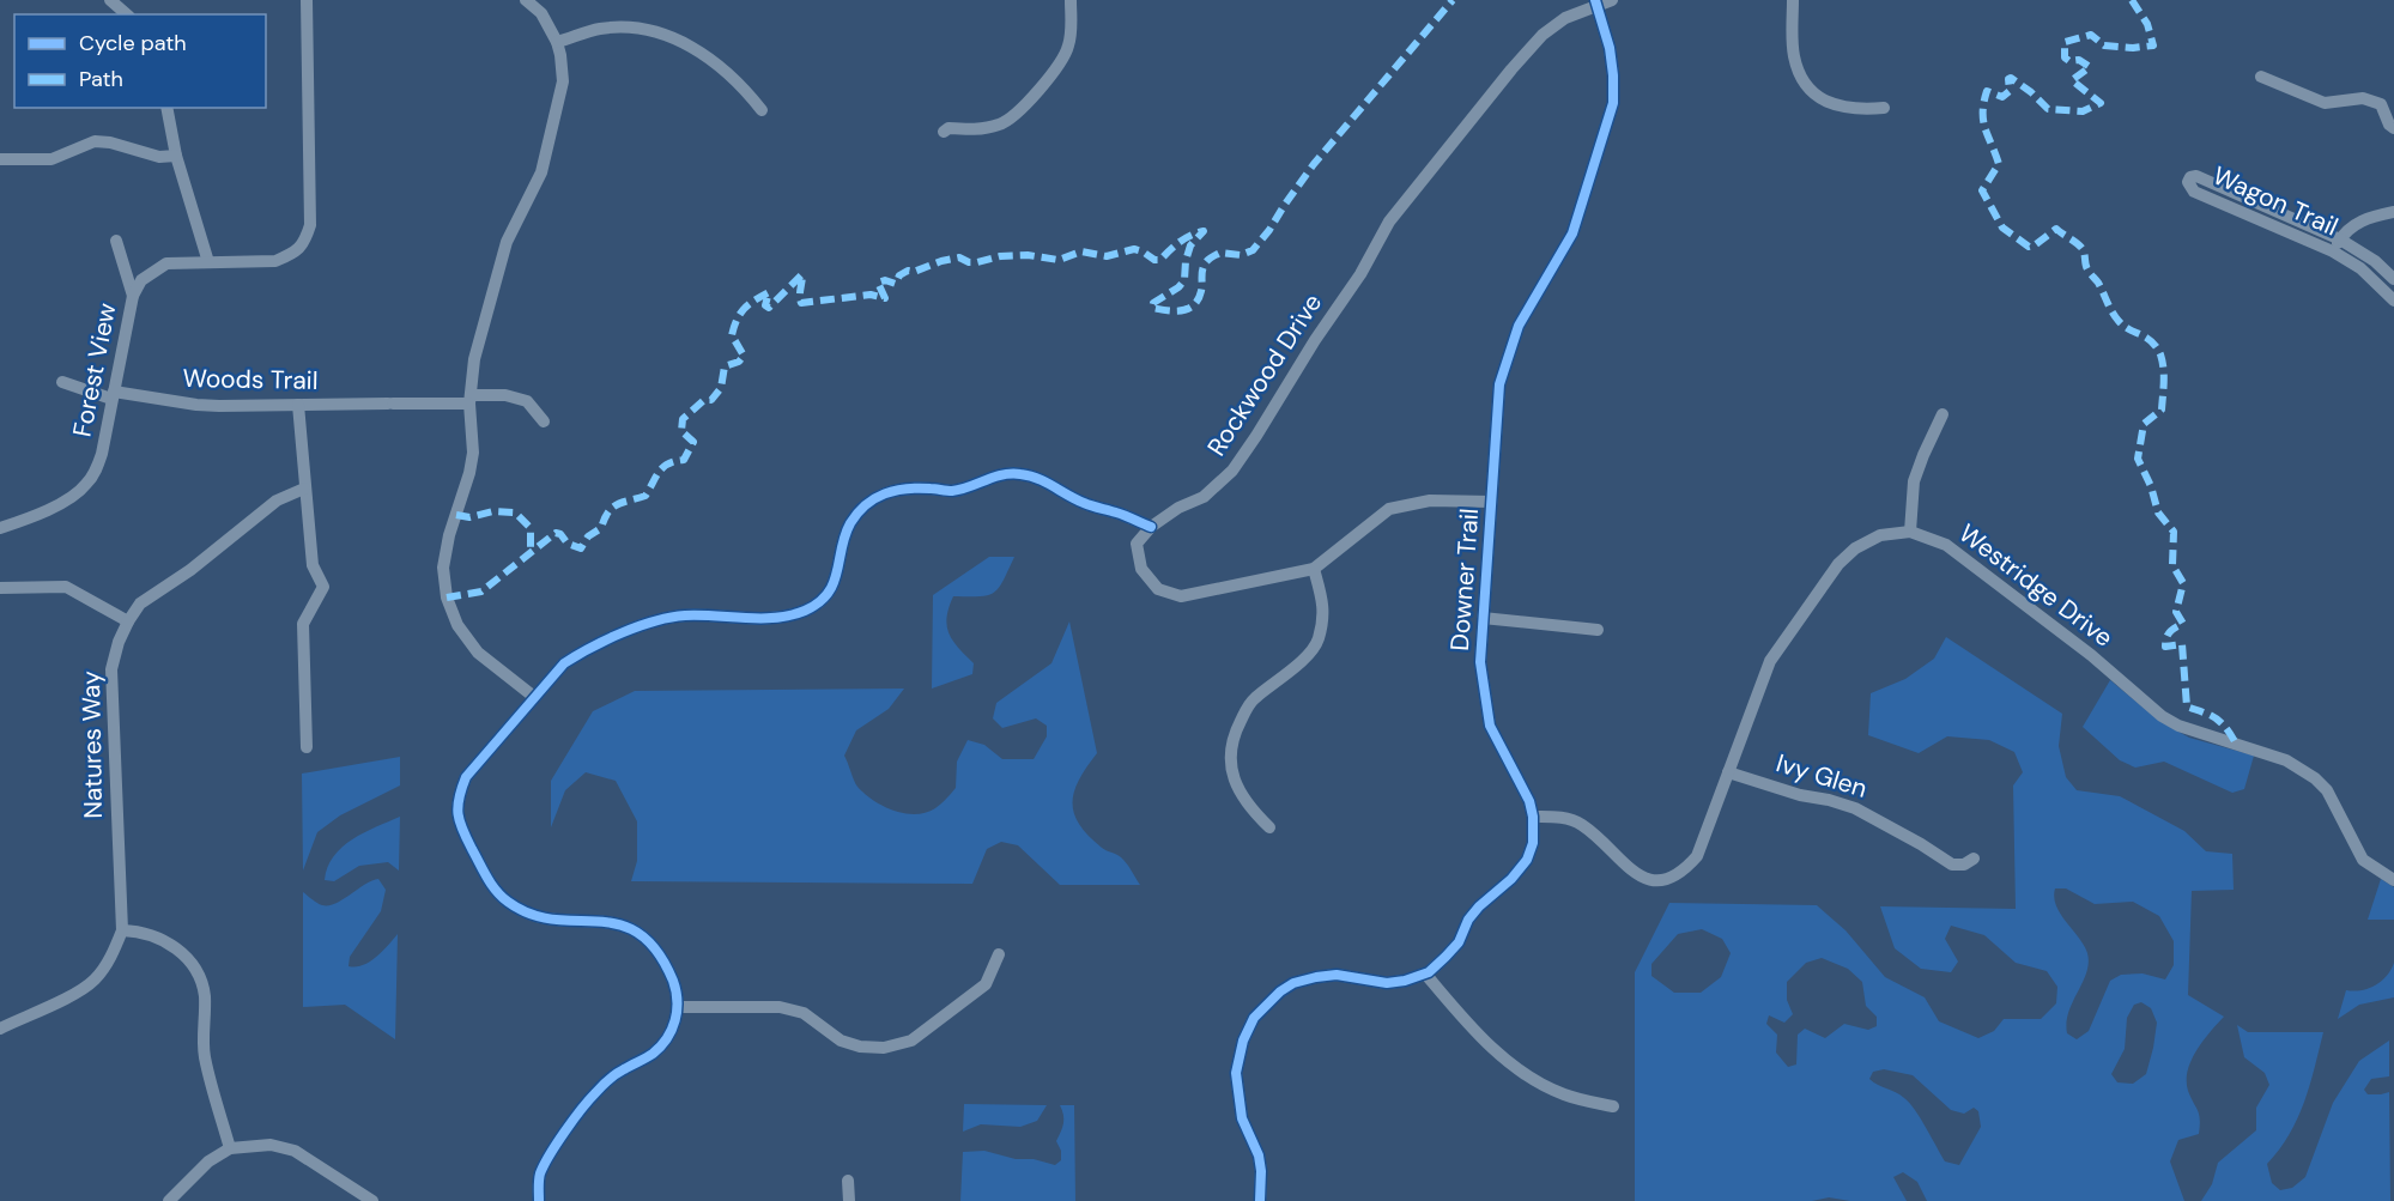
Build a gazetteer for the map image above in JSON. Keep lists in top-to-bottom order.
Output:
{
  "streets": {
    "street": [
      "Wagon Trail",
      "Forest View",
      "Rockwood Drive",
      "Woods Trail",
      "Downer Trail",
      "Westridge Drive",
      "Natures Way",
      "Ivy Glen"
    ]
  },
  "crossings": [
    ["Forest View", "Woods Trail"],
    ["Rockwood Drive", "Downer Trail"]
  ],
  "legend": ["Cycle path", "Path"]
}
